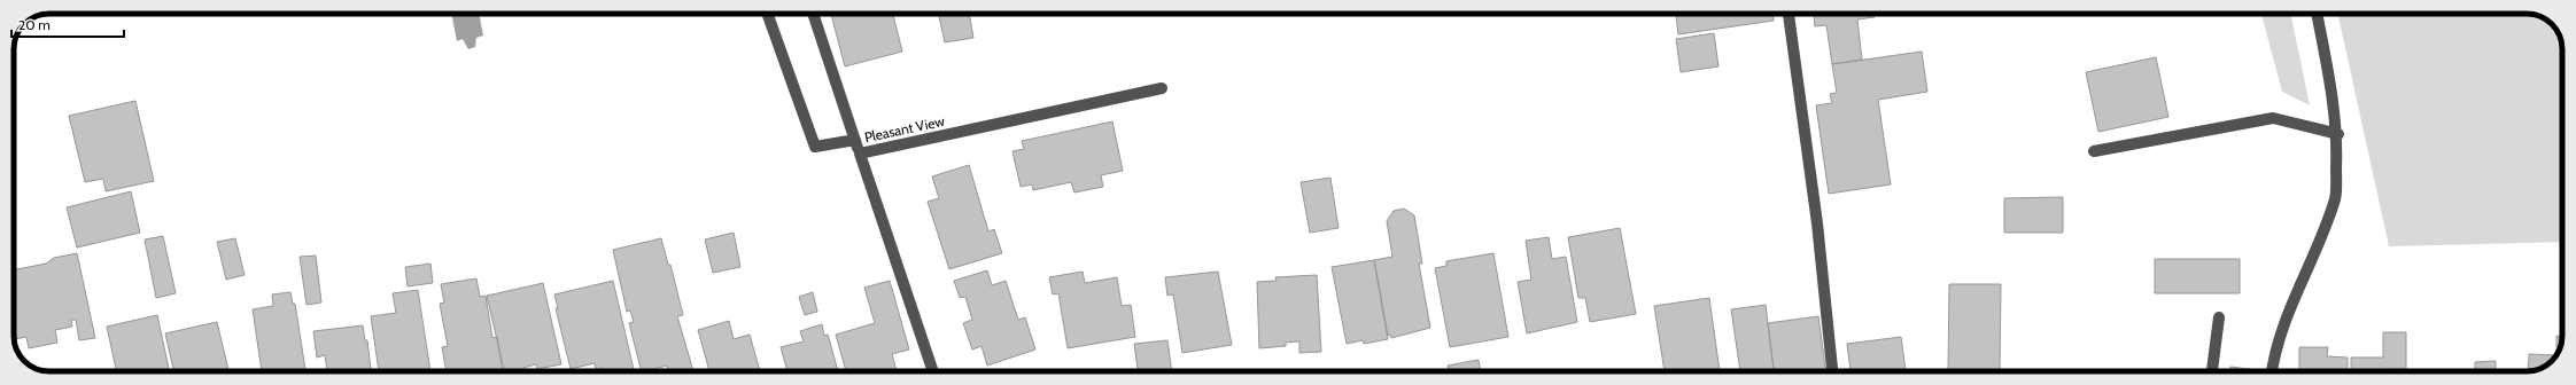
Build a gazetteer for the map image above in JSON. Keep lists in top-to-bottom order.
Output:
{
  "streets": {
    "street": ["Pleasant View"]
  },
  "scale_bar": "20 m"
}
